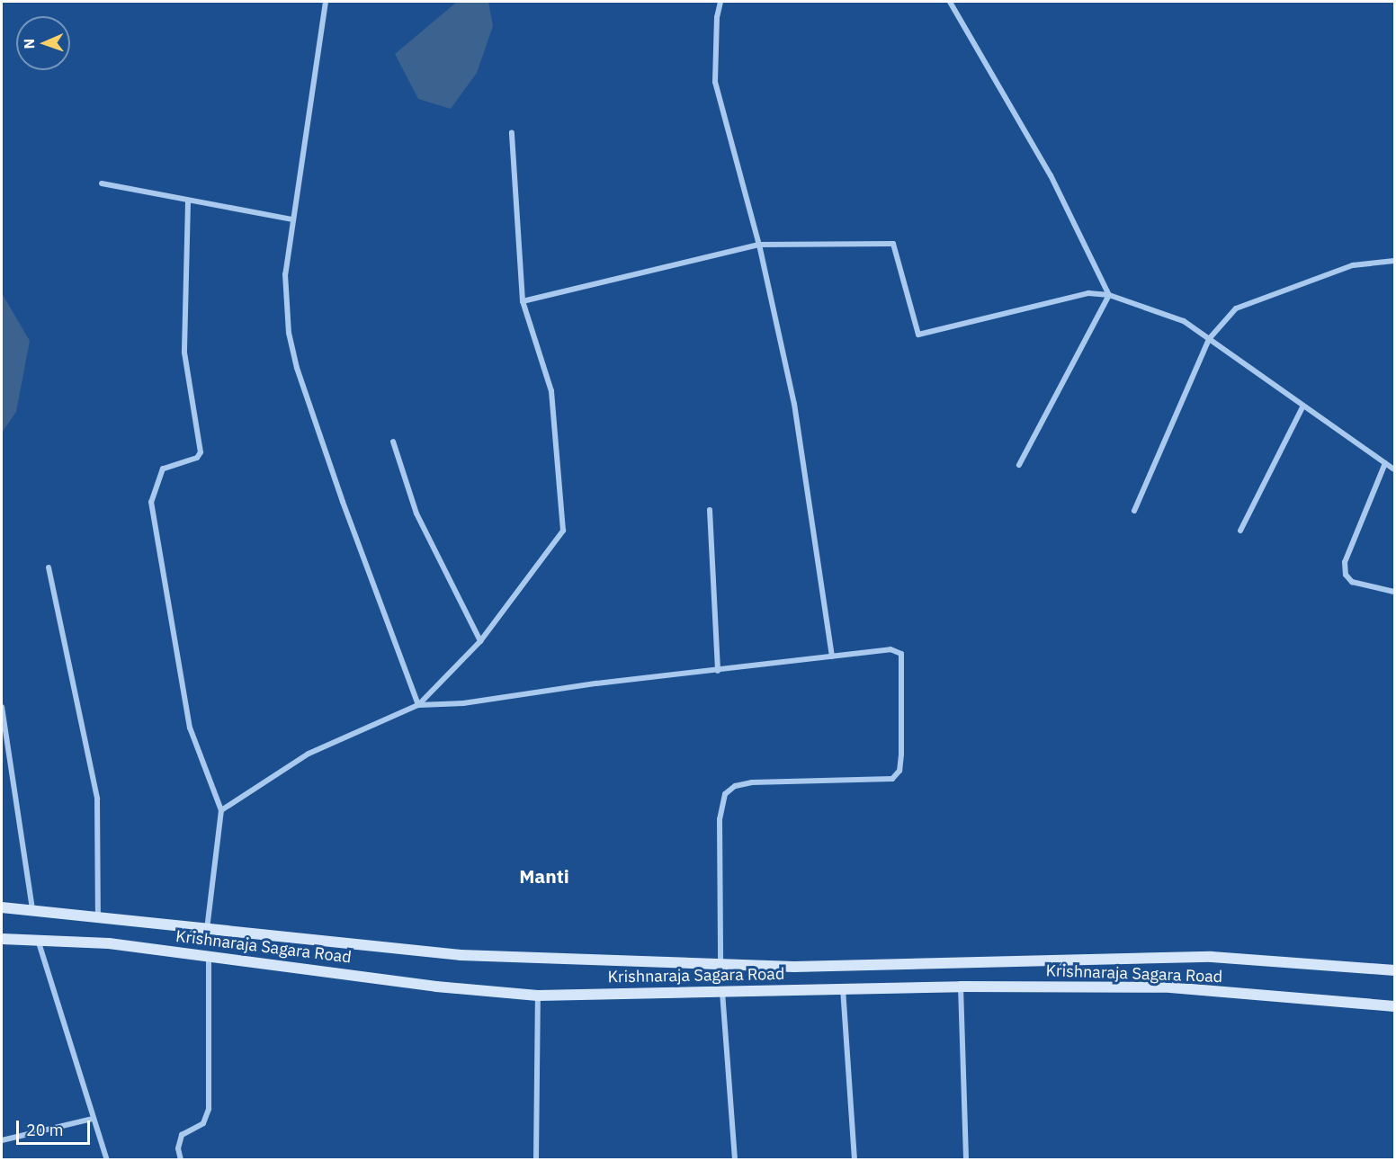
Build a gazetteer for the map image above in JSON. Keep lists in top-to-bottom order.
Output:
{
  "streets": {
    "main road": ["Krishnaraja Sagara Road"]
  },
  "districts": ["Manti"],
  "scale_bar": "20 m",
  "north": "left"
}
